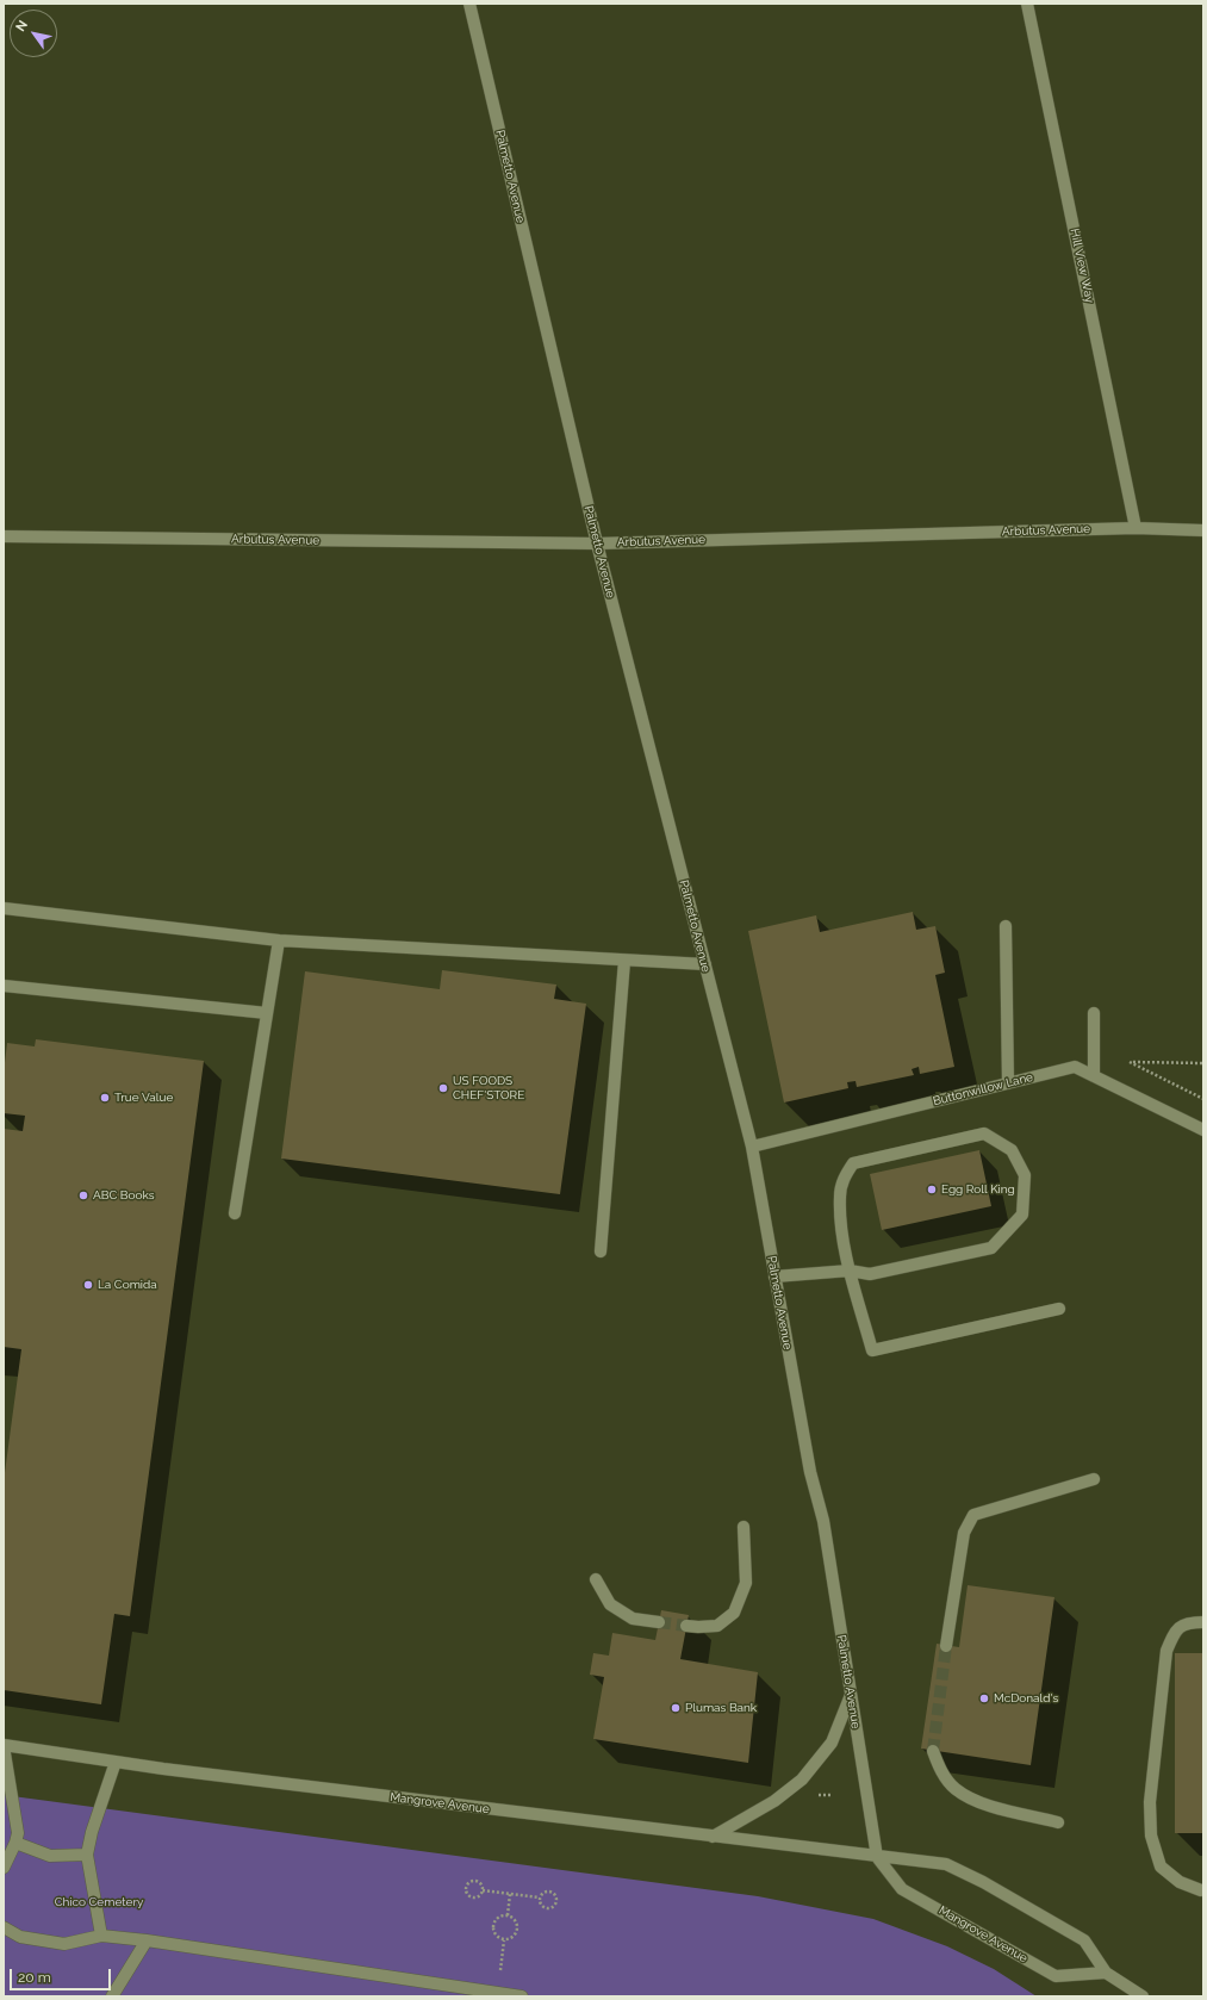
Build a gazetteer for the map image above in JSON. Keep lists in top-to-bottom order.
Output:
{
  "streets": {
    "street": [
      "Palmetto Avenue",
      "Hill View Way",
      "Arbutus Avenue",
      "Buttonwillow Lane",
      "Mangrove Avenue"
    ]
  },
  "crossings": [
    ["Palmetto Avenue", "Arbutus Avenue"],
    ["Palmetto Avenue", "Buttonwillow Lane"],
    ["Palmetto Avenue", "Mangrove Avenue"],
    ["Hill View Way", "Arbutus Avenue"]
  ],
  "parks": ["Chico Cemetery"],
  "places": [
    "US FOODS CHEF'STORE",
    "True Value",
    "Egg Roll King",
    "ABC Books",
    "La Comida",
    "McDonald's",
    "Plumas Bank"
  ],
  "scale_bar": "20 m",
  "north": "top left"
}
